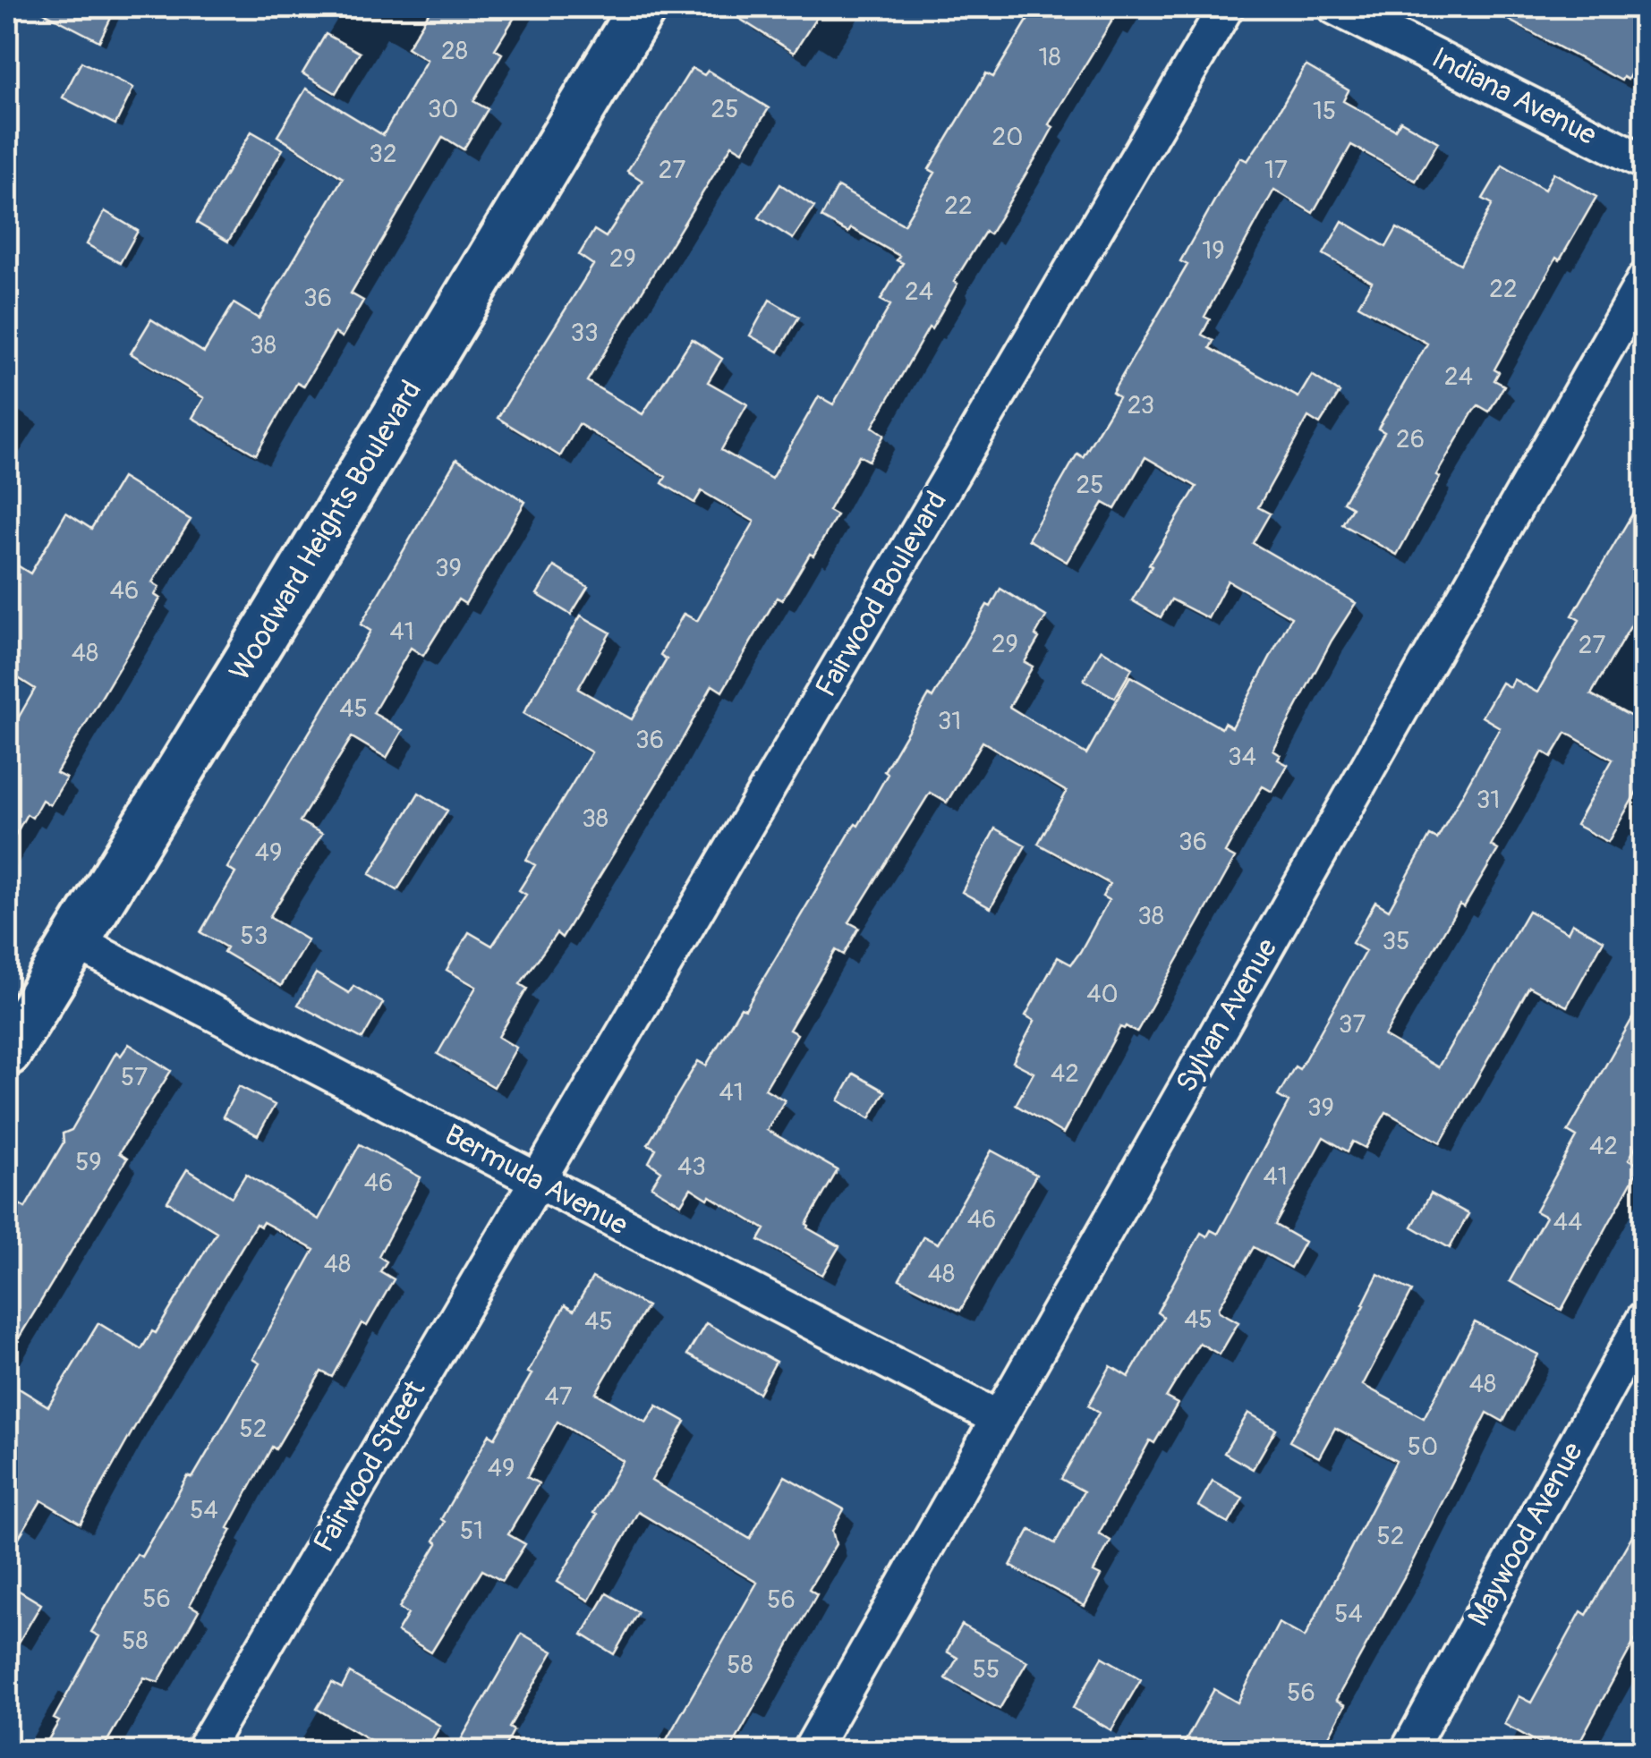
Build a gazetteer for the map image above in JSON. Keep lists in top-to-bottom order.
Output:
{
  "streets": {
    "street": [
      "Indiana Avenue",
      "Woodward Heights Boulevard",
      "Fairwood Boulevard",
      "Sylvan Avenue",
      "Bermuda Avenue",
      "Fairwood Street",
      "Maywood Avenue"
    ]
  },
  "crossings": [
    ["Woodward Heights Boulevard", "Bermuda Avenue"],
    ["Fairwood Boulevard", "Bermuda Avenue"],
    ["Fairwood Boulevard", "Fairwood Street"],
    ["Sylvan Avenue", "Bermuda Avenue"],
    ["Bermuda Avenue", "Fairwood Street"]
  ],
  "house_numbers": [
    "28",
    "18",
    "30",
    "25",
    "15",
    "20",
    "32",
    "27",
    "17",
    "22",
    "19",
    "29",
    "22",
    "24",
    "36",
    "33",
    "38",
    "24",
    "23",
    "26",
    "25",
    "39",
    "46",
    "41",
    "29",
    "27",
    "48",
    "45",
    "31",
    "36",
    "34",
    "31",
    "38",
    "36",
    "49",
    "38",
    "53",
    "35",
    "40",
    "37",
    "42",
    "57",
    "41",
    "39",
    "42",
    "59",
    "43",
    "41",
    "46",
    "46",
    "44",
    "48",
    "48",
    "45",
    "45",
    "48",
    "47",
    "52",
    "50",
    "49",
    "54",
    "51",
    "52",
    "56",
    "56",
    "54",
    "58",
    "58",
    "55",
    "56"
  ]
}
